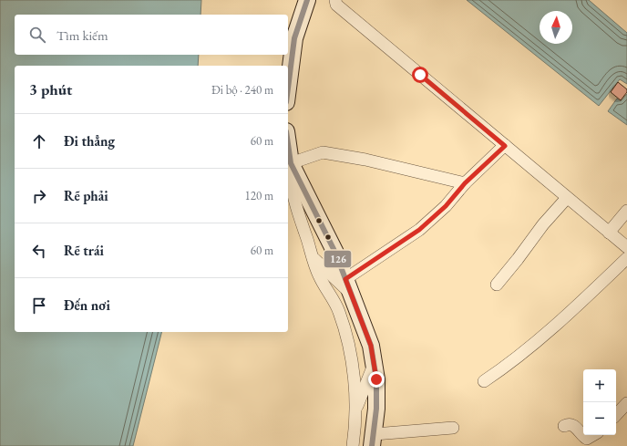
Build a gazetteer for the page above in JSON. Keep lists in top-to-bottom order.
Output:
{
  "lines": ["transit line 126"],
  "north": "top",
  "page": {
    "search": "Tìm kiếm",
    "heading": ["3 phút", "Đi bộ · 240 m"],
    "list": [
      ["Đi thẳng", "60 m"],
      ["Rẽ phải", "120 m"],
      ["Rẽ trái", "60 m"],
      "Đến nơi"
    ],
    "map_buttons": ["+", "−"]
  }
}
